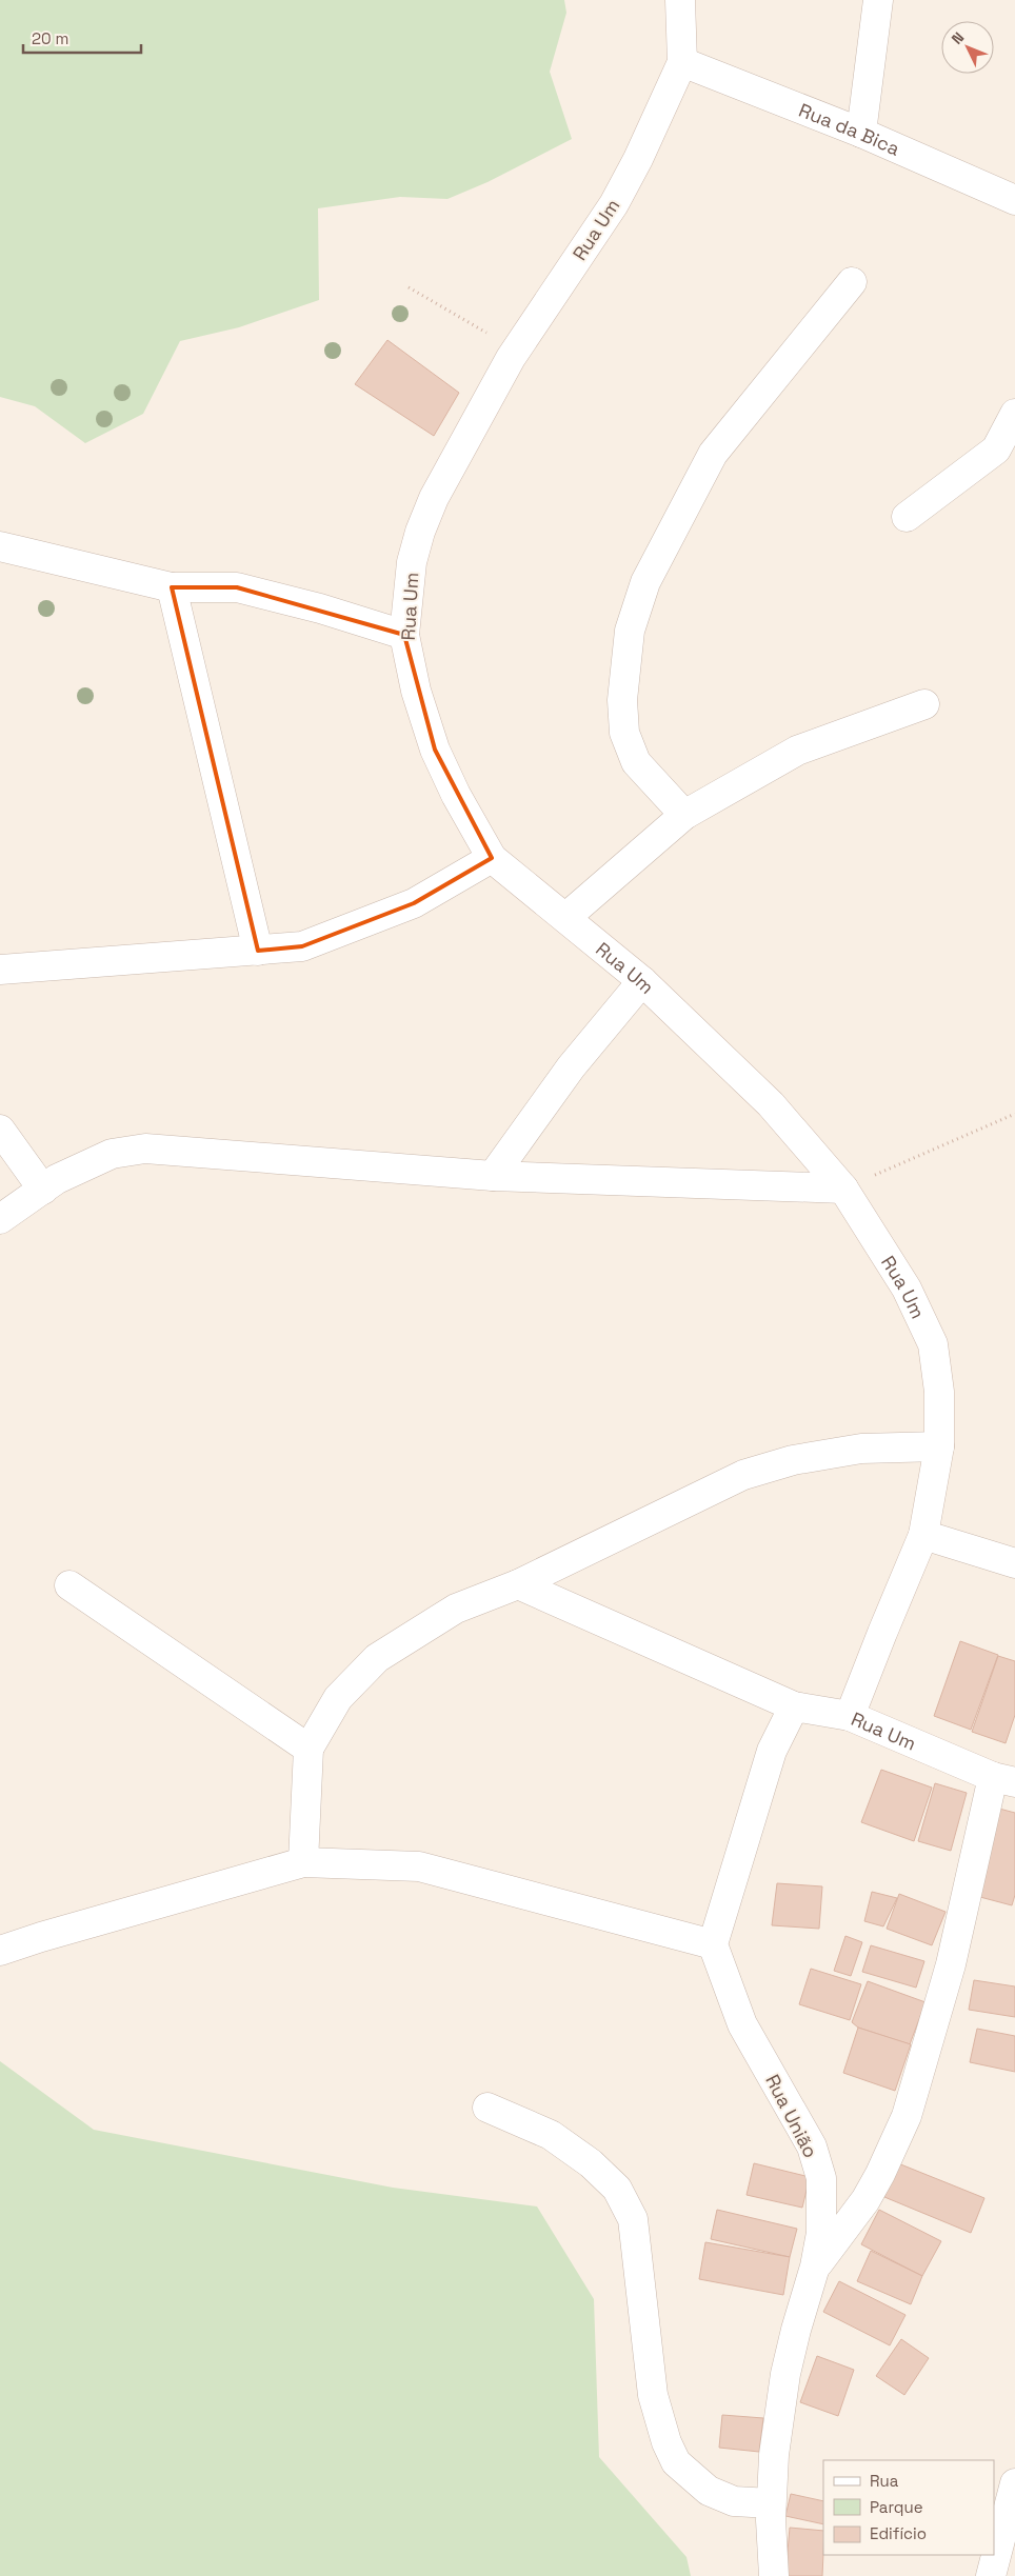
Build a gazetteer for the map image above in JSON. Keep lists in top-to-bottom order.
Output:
{
  "streets": {
    "street": ["Rua da Bica", "Rua Um", "Rua União"]
  },
  "crossings": [
    ["Rua da Bica", "Rua Um"]
  ],
  "legend": ["Rua", "Parque", "Edifício"],
  "scale_bar": "20 m",
  "north": "top left"
}
